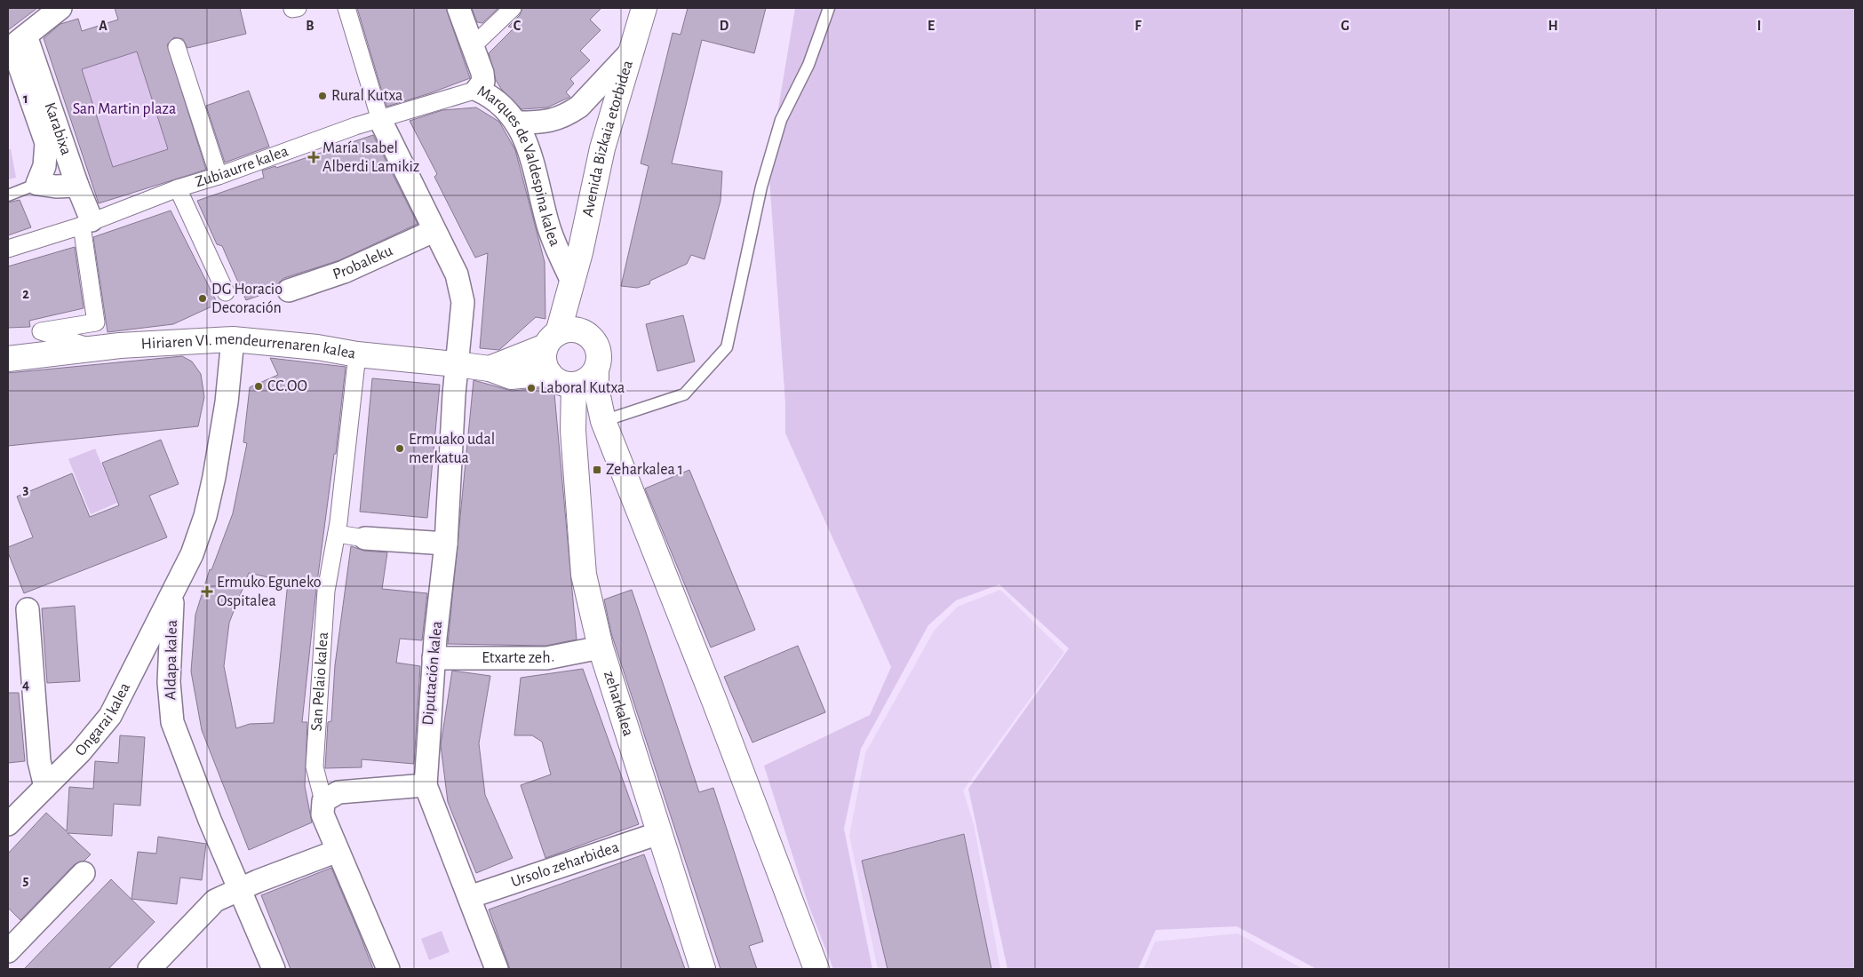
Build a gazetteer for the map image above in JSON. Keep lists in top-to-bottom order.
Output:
{
  "streets": {
    "street": [
      "Karabixa",
      "Avenida Bizkaia etorbidea",
      "Zubiaurre kalea",
      "Marques de Valdespina kalea",
      "Probaleku",
      "Hiriaren VI. mendeurrenaren kalea",
      "Etxarte zeh.",
      "Aldapa kalea",
      "Diputación kalea",
      "San Pelaio kalea",
      "zeharkalea",
      "Ongarai kalea",
      "Ursolo zeharbidea"
    ]
  },
  "crossings": [
    ["Karabixa", "Zubiaurre kalea"],
    ["Zubiaurre kalea", "Marques de Valdespina kalea"],
    ["Hiriaren VI. mendeurrenaren kalea", "Aldapa kalea"],
    ["Hiriaren VI. mendeurrenaren kalea", "Diputación kalea"],
    ["Hiriaren VI. mendeurrenaren kalea", "San Pelaio kalea"],
    ["Hiriaren VI. mendeurrenaren kalea", "zeharkalea"],
    ["Etxarte zeh.", "Diputación kalea"],
    ["Etxarte zeh.", "zeharkalea"],
    ["Aldapa kalea", "Ongarai kalea"],
    ["Diputación kalea", "Ursolo zeharbidea"],
    ["zeharkalea", "Ursolo zeharbidea"]
  ],
  "parks": ["San Martin plaza"],
  "places": {
    "other": [
      "Rural Kutxa",
      "DG Horacio Decoración",
      "CC.OO",
      "Laboral Kutxa",
      "Ermuako udal merkatua"
    ],
    "health": ["María Isabel Alberdi Lamikiz", "Ermuko Eguneko Ospitalea"],
    "transit": ["Zeharkalea 1"]
  },
  "grid": {
    "columns": [
      "A",
      "B",
      "C",
      "D",
      "E",
      "F",
      "G",
      "H",
      "I"
    ],
    "rows": [
      "1",
      "2",
      "3",
      "4",
      "5"
    ]
  }
}
